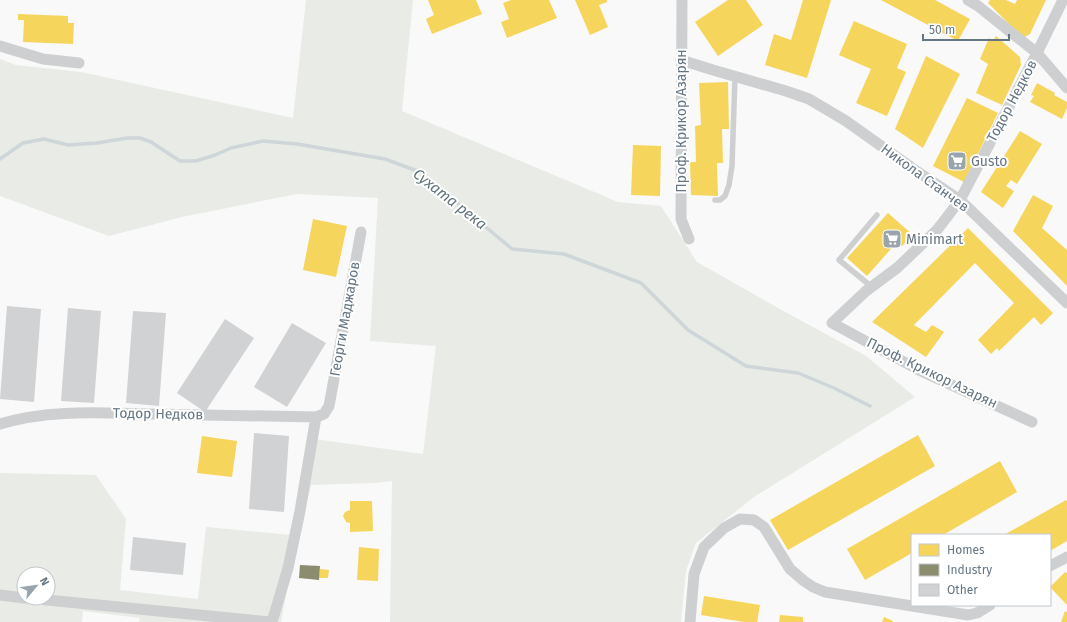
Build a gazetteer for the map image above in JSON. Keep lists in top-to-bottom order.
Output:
{
  "streets": {
    "street": [
      "Тодор Недков",
      "Проф. Крикор Азарян",
      "Никола Станчев",
      "Георги Маджаров"
    ]
  },
  "crossings": [
    ["Тодор Недков", "Проф. Крикор Азарян"],
    ["Тодор Недков", "Никола Станчев"],
    ["Тодор Недков", "Георги Маджаров"],
    ["Проф. Крикор Азарян", "Никола Станчев"]
  ],
  "water": ["Сухата река"],
  "places": {
    "supermarket": ["Gusto", "Minimart"]
  },
  "legend": ["Homes", "Industry", "Other"],
  "scale_bar": "50 m",
  "north": "top right"
}
